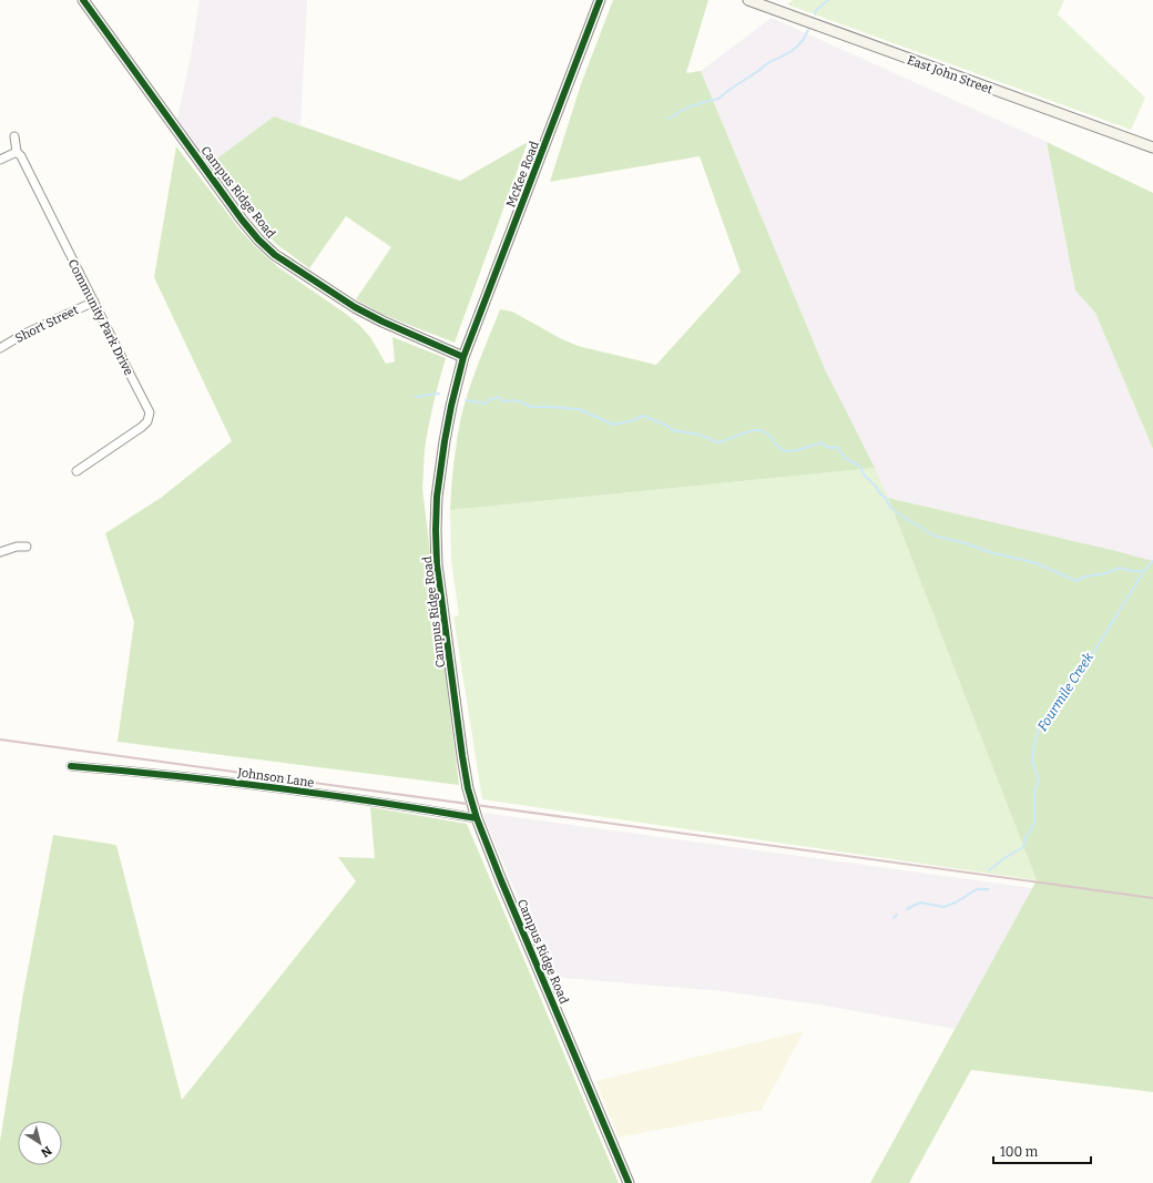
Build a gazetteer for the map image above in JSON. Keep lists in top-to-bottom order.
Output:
{
  "streets": {
    "street": [
      "East John Street",
      "McKee Road",
      "Campus Ridge Road",
      "Community Park Drive",
      "Short Street",
      "Johnson Lane"
    ]
  },
  "crossings": [
    ["McKee Road", "Campus Ridge Road"],
    ["Campus Ridge Road", "Johnson Lane"],
    ["Community Park Drive", "Short Street"]
  ],
  "water": ["Fourmile Creek"],
  "scale_bar": "100 m",
  "north": "bottom right"
}
